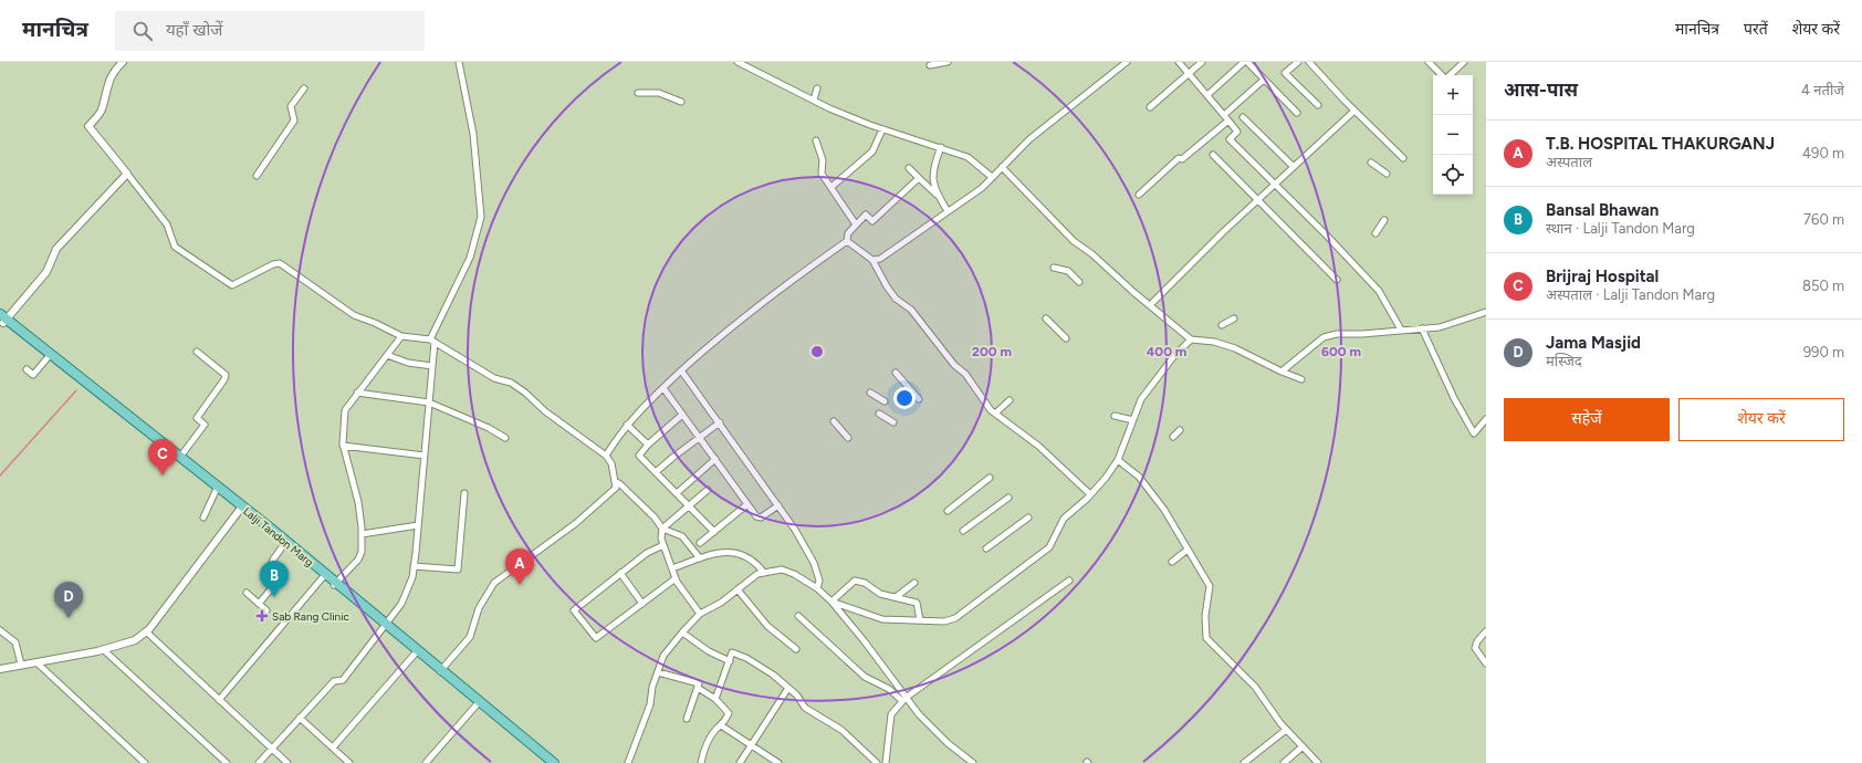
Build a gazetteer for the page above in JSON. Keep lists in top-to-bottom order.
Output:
{
  "streets": {
    "main road": ["Lalji Tandon Marg"]
  },
  "places": {
    "health": ["Sab Rang Clinic"]
  },
  "page": {
    "header": "मानचित्र",
    "search": "यहाँ खोजें",
    "nav": ["मानचित्र", "परतें", "शेयर करें"],
    "heading": ["आस-पास", "4 नतीजे"],
    "map_buttons": ["+", "−"],
    "list": [
      {
        "mark": "A",
        "name": "T.B. HOSPITAL THAKURGANJ",
        "note": "अस्पताल",
        "value": "490 m"
      },
      {
        "mark": "B",
        "name": "Bansal Bhawan",
        "note": "स्थान · Lalji Tandon Marg",
        "value": "760 m"
      },
      {
        "mark": "C",
        "name": "Brijraj Hospital",
        "note": "अस्पताल · Lalji Tandon Marg",
        "value": "850 m"
      },
      {
        "mark": "D",
        "name": "Jama Masjid",
        "note": "मस्जिद",
        "value": "990 m"
      }
    ],
    "buttons": ["सहेजें", "शेयर करें"],
    "pins": [
      "C",
      "A",
      "B",
      "D"
    ]
  },
  "rings": ["200 m", "400 m", "600 m"]
}
